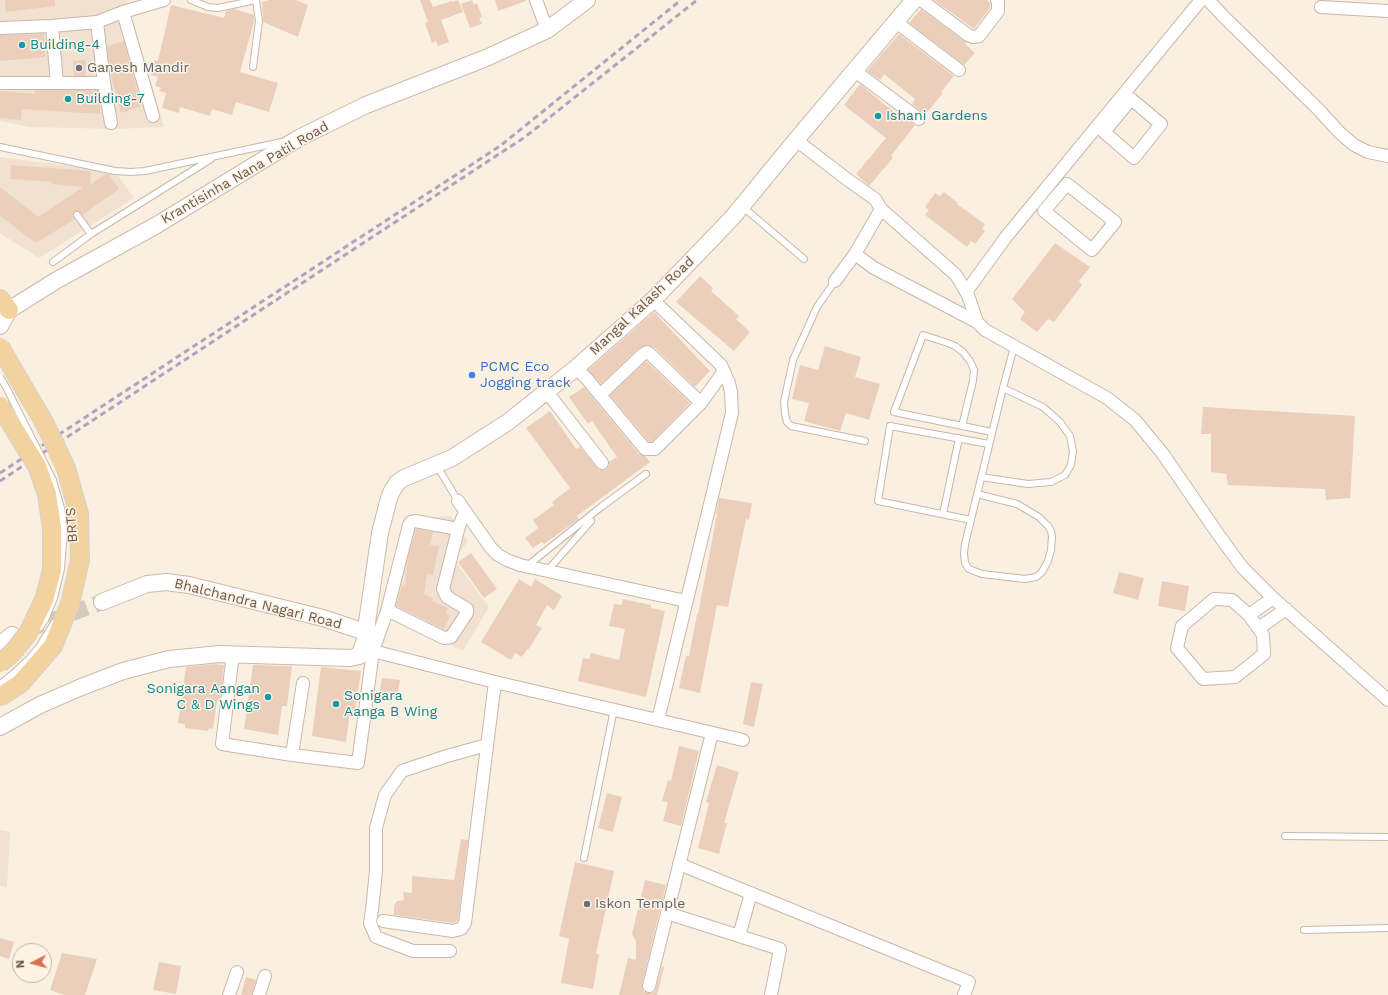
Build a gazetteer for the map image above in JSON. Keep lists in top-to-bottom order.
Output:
{
  "streets": {
    "street": ["Krantisinha Nana Patil Road", "Mangal Kalash Road", "Bhalchandra Nagari Road"],
    "lane": ["BRTS"]
  },
  "crossings": [
    ["Mangal Kalash Road", "Bhalchandra Nagari Road"]
  ],
  "places": [
    "Building-4",
    "Ganesh Mandir",
    "Building-7",
    "Ishani Gardens",
    "PCMC Eco Jogging track",
    "Sonigara Aangan C & D Wings",
    "Sonigara Aanga B Wing",
    "Iskon Temple"
  ],
  "north": "left"
}
